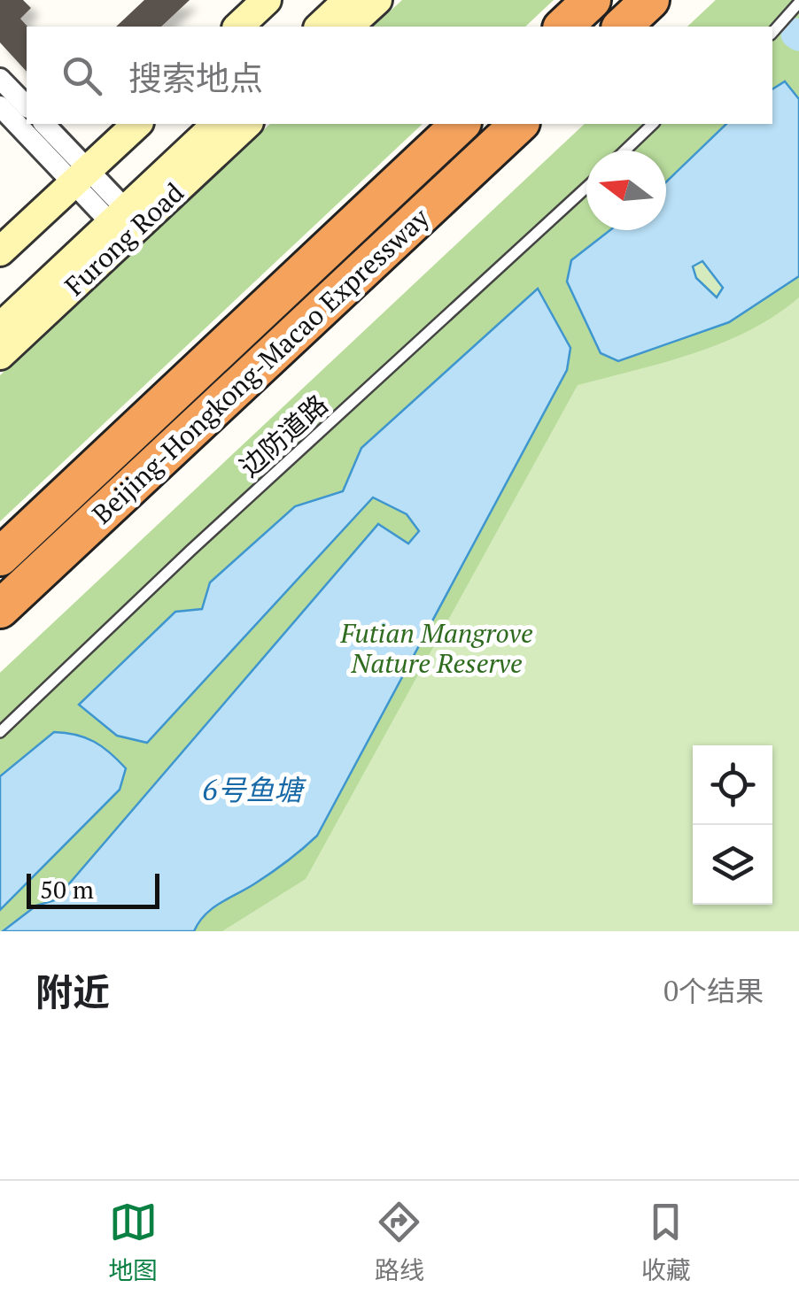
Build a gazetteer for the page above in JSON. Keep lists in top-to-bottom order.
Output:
{
  "streets": {
    "highway": ["Beijing-Hongkong-Macao Expressway"],
    "main road": ["Furong Road"],
    "lane": ["边防道路"]
  },
  "water": ["6号鱼塘"],
  "parks": ["Futian Mangrove Nature Reserve"],
  "scale_bar": "50 m",
  "north": "left",
  "page": {
    "search": "搜索地点",
    "scale": "50 m",
    "heading": ["附近", "0个结果"],
    "nav": ["地图", "路线", "收藏"]
  }
}
